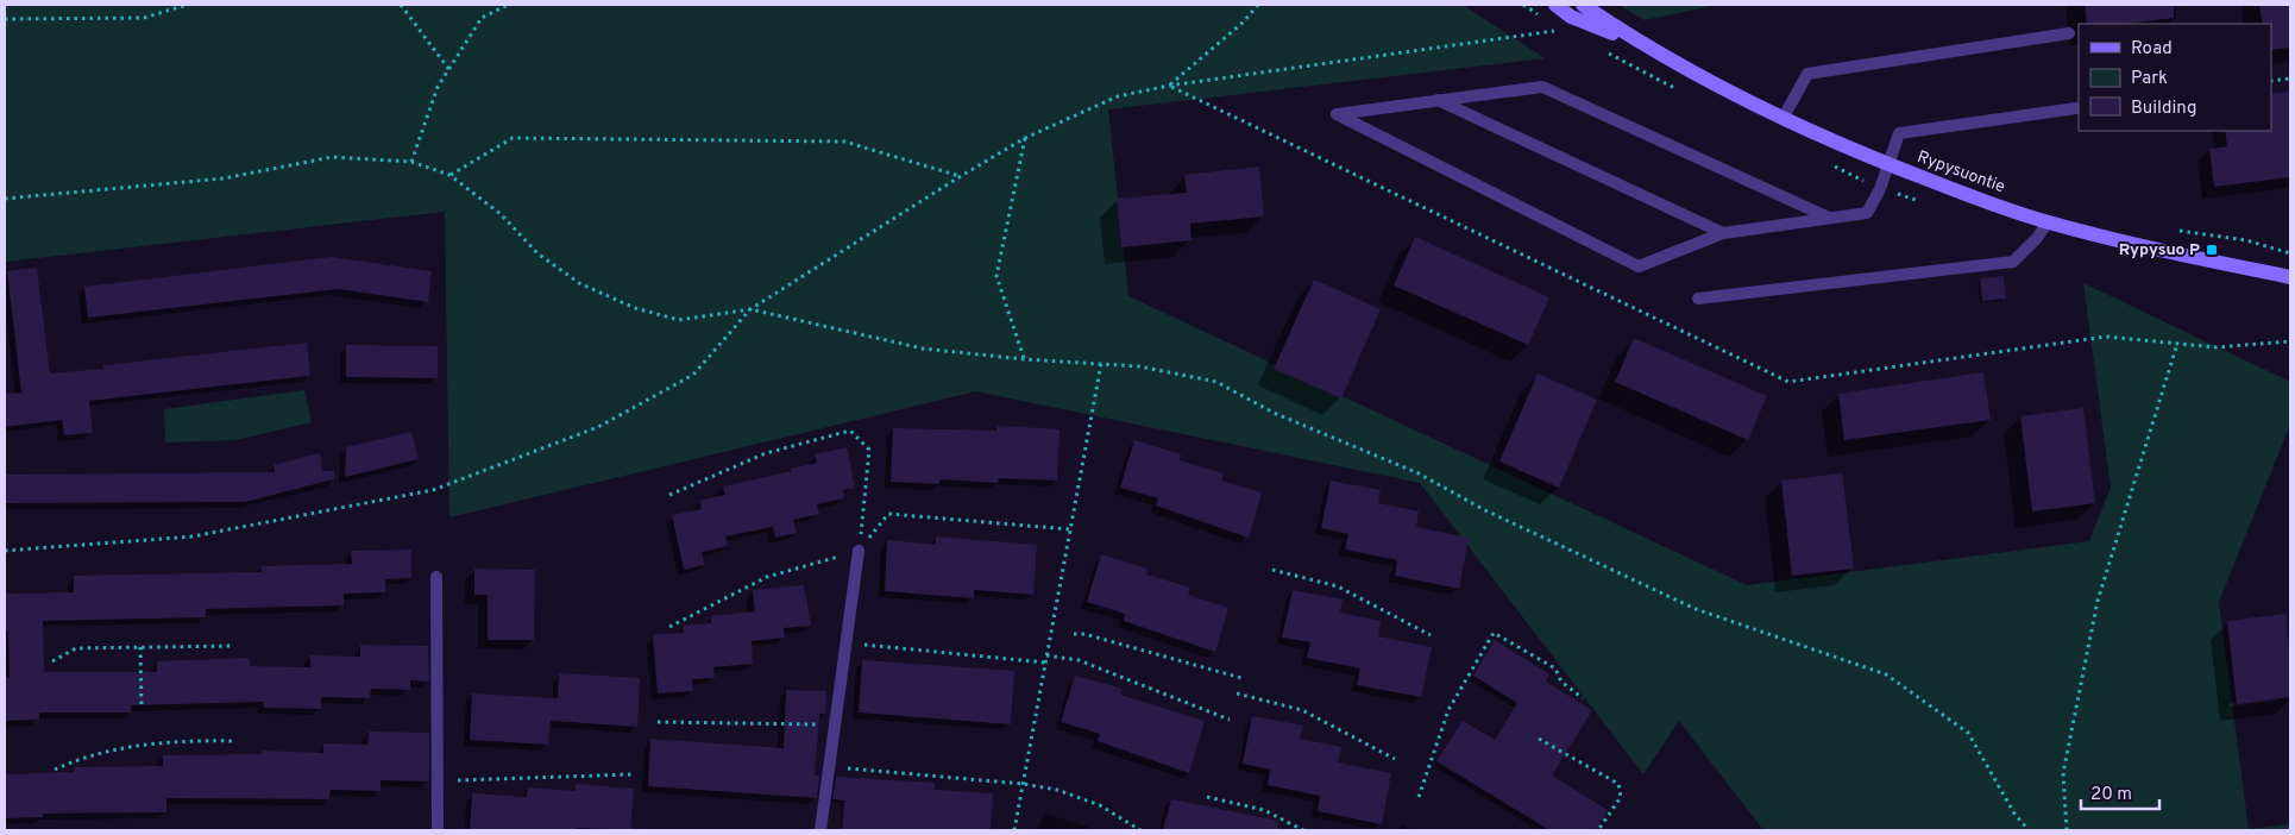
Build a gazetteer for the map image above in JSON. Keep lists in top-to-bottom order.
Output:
{
  "streets": {
    "street": ["Rypysuontie"]
  },
  "places": {
    "transit": ["Rypysuo P"]
  },
  "legend": ["Road", "Park", "Building"],
  "scale_bar": "20 m"
}
